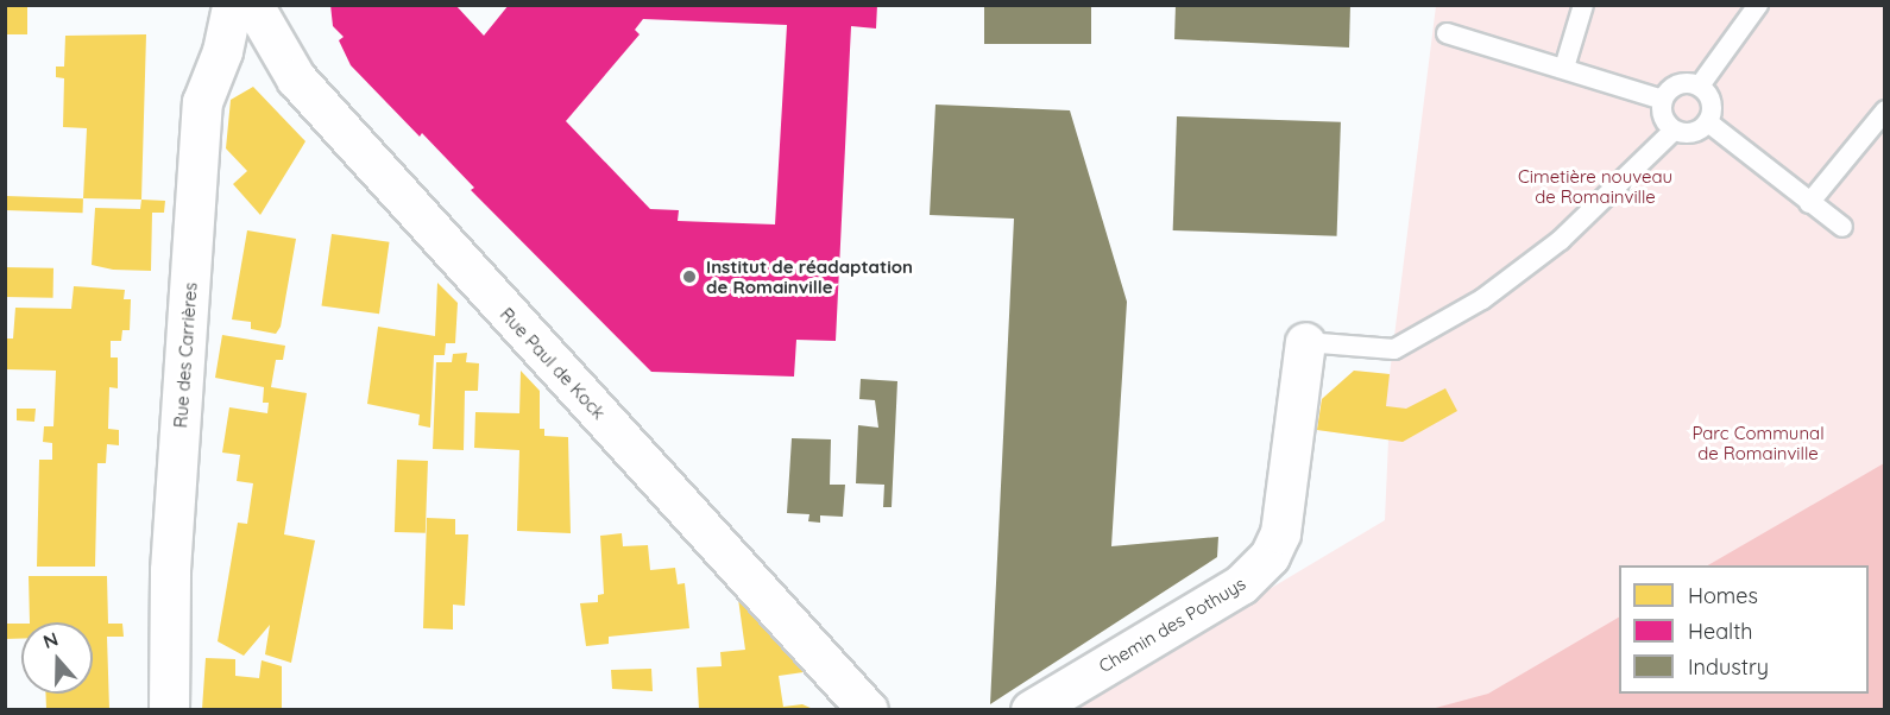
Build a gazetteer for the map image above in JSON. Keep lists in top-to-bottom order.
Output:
{
  "streets": {
    "street": ["Rue des Carrières", "Rue Paul de Kock", "Chemin des Pothuys"]
  },
  "parks": ["Cimetière nouveau de Romainville", "Parc Communal de Romainville"],
  "places": ["Institut de réadaptation de Romainville"],
  "legend": ["Homes", "Health", "Industry"],
  "north": "top"
}
